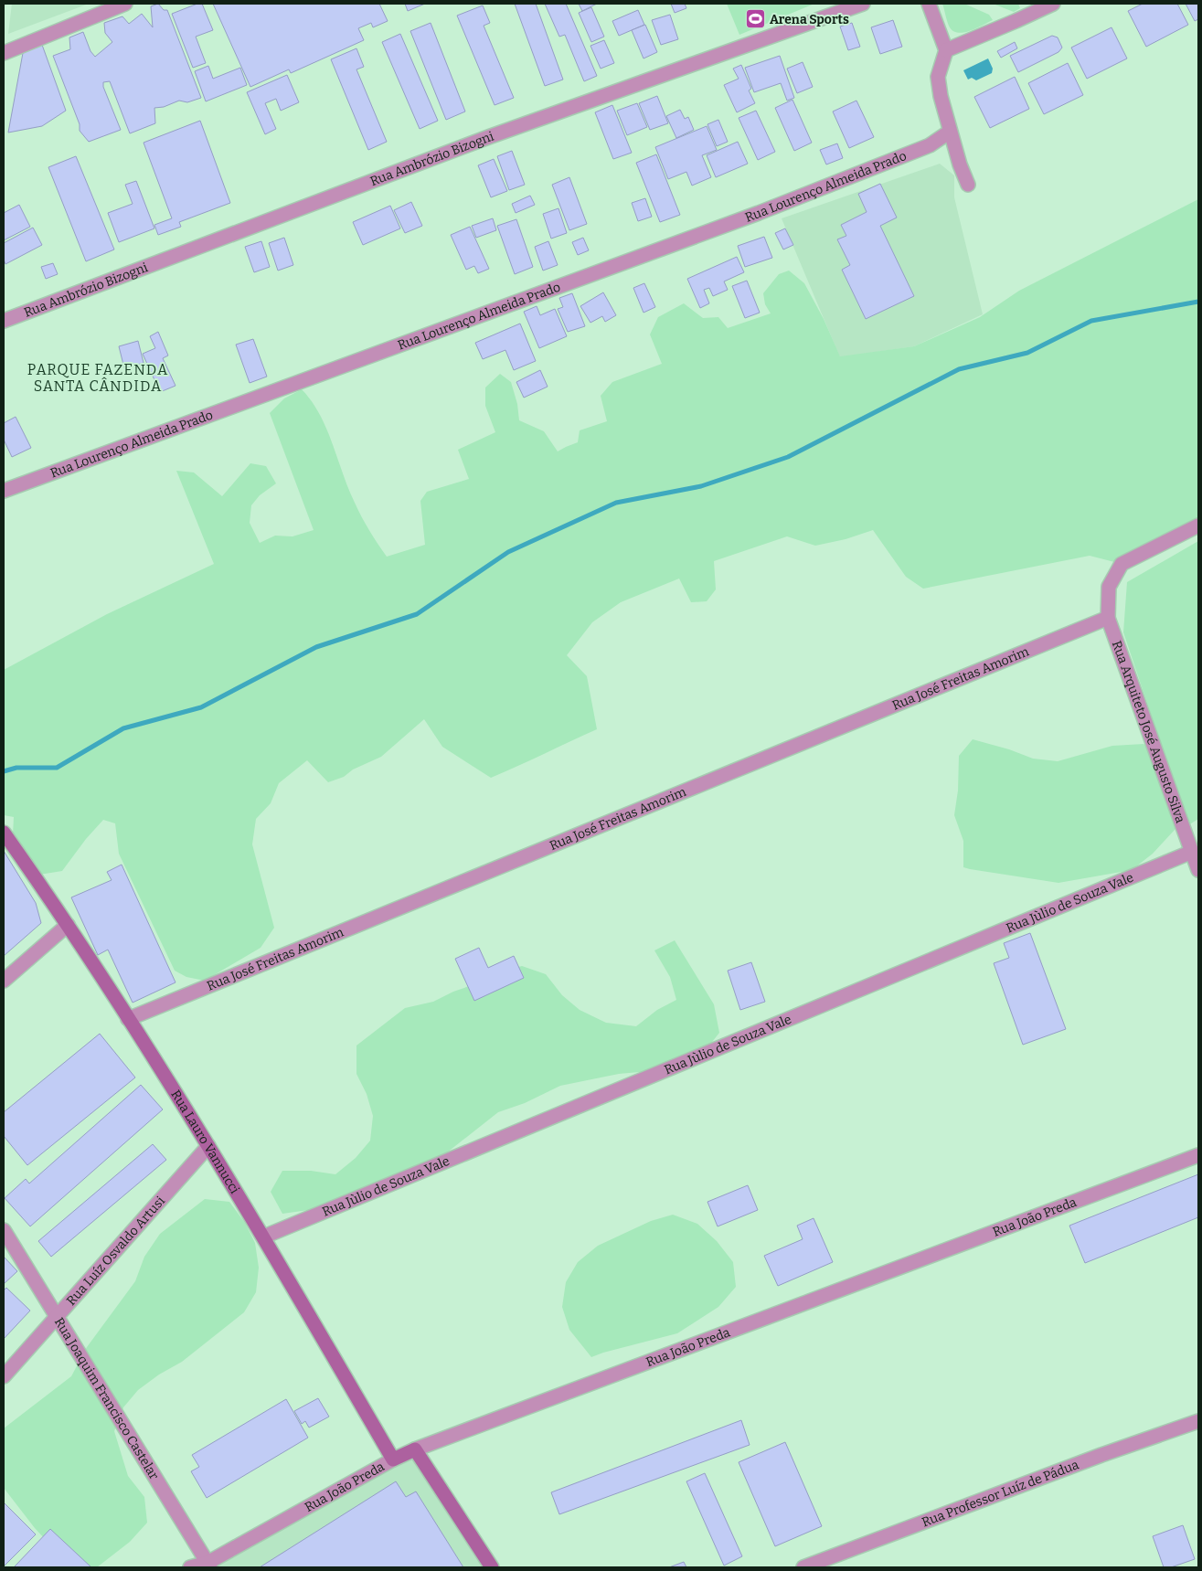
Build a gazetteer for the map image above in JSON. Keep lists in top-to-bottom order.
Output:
{
  "streets": {
    "street": [
      "Rua Ambrózio Bizogni",
      "Rua Lourenço Almeida Prado",
      "Rua José Freitas Amorim",
      "Rua Arquiteto José Augusto Silva",
      "Rua Jùlio de Souza Vale",
      "Rua Lauro Vannucci",
      "Rua João Preda",
      "Rua Luíz Osvaldo Artusi",
      "Rua Joaquim Francisco Castelar",
      "Rua Professor Luíz de Pádua"
    ]
  },
  "crossings": [
    ["Rua José Freitas Amorim", "Rua Arquiteto José Augusto Silva"],
    ["Rua José Freitas Amorim", "Rua Lauro Vannucci"],
    ["Rua Arquiteto José Augusto Silva", "Rua Jùlio de Souza Vale"],
    ["Rua Jùlio de Souza Vale", "Rua Lauro Vannucci"],
    ["Rua Lauro Vannucci", "Rua João Preda"],
    ["Rua Lauro Vannucci", "Rua Luíz Osvaldo Artusi"],
    ["Rua João Preda", "Rua Joaquim Francisco Castelar"],
    ["Rua Luíz Osvaldo Artusi", "Rua Joaquim Francisco Castelar"]
  ],
  "districts": ["PARQUE FAZENDA SANTA CÂNDIDA"],
  "places": {
    "sports": ["Arena Sports"]
  }
}
